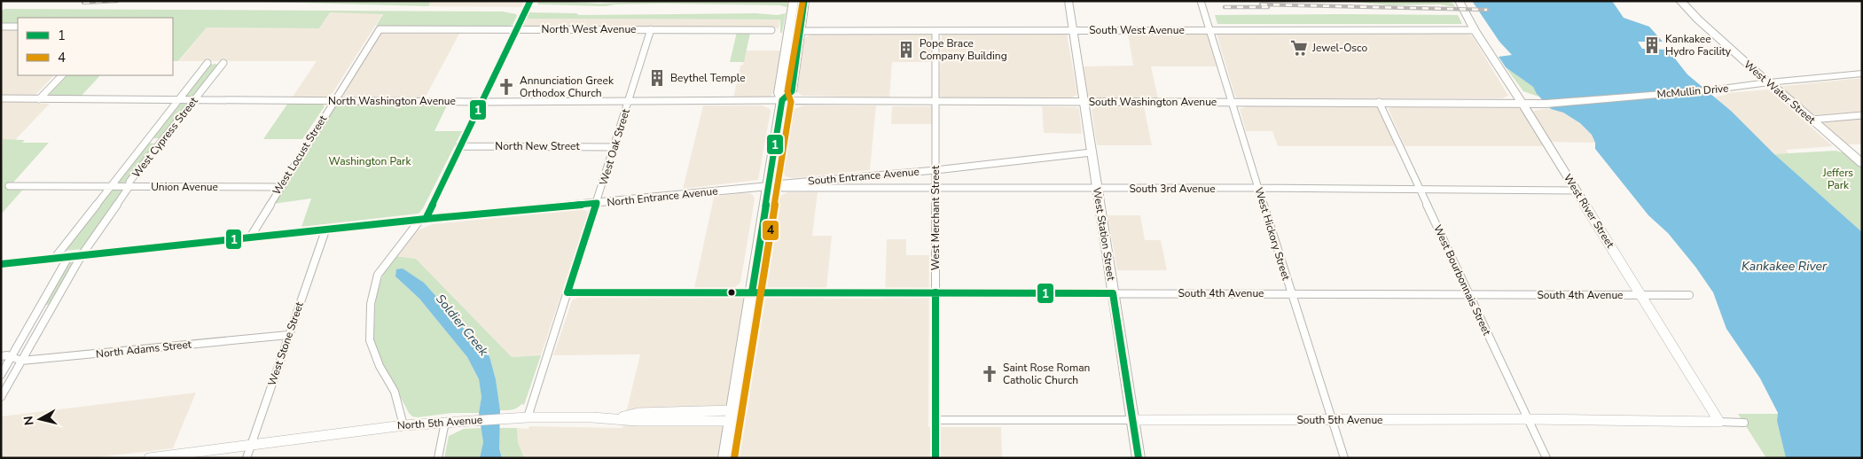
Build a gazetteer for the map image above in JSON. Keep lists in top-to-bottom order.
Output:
{
  "streets": {
    "main road": [
      "McMullin Drive",
      "West Water Street",
      "South Washington Avenue",
      "North Entrance Avenue",
      "West River Street",
      "West Station Street"
    ],
    "street": [
      "North West Avenue",
      "South West Avenue",
      "North Washington Avenue",
      "West Cypress Street",
      "North New Street",
      "West Oak Street",
      "West Locust Street",
      "South Entrance Avenue",
      "Union Avenue",
      "South 3rd Avenue",
      "West Merchant Street",
      "West Hickory Street",
      "West Bourbonnais Street",
      "South 4th Avenue",
      "West Stone Street",
      "North Adams Street",
      "South 5th Avenue",
      "North 5th Avenue"
    ]
  },
  "crossings": [
    ["North West Avenue", "West Oak Street"],
    ["North West Avenue", "West Locust Street"],
    ["South West Avenue", "West River Street"],
    ["South West Avenue", "West Merchant Street"],
    ["South West Avenue", "West Station Street"],
    ["South West Avenue", "West Hickory Street"],
    ["McMullin Drive", "West Water Street"],
    ["McMullin Drive", "South Washington Avenue"],
    ["McMullin Drive", "West River Street"],
    ["North Washington Avenue", "South Washington Avenue"],
    ["North Washington Avenue", "West Cypress Street"],
    ["North Washington Avenue", "West Oak Street"],
    ["North Washington Avenue", "West Locust Street"],
    ["South Washington Avenue", "West River Street"],
    ["South Washington Avenue", "West Merchant Street"],
    ["South Washington Avenue", "West Station Street"],
    ["South Washington Avenue", "West Hickory Street"],
    ["South Washington Avenue", "West Bourbonnais Street"],
    ["West Cypress Street", "Union Avenue"],
    ["West Cypress Street", "North Entrance Avenue"],
    ["West Cypress Street", "North Adams Street"],
    ["North New Street", "West Oak Street"],
    ["West Oak Street", "North Entrance Avenue"],
    ["West Oak Street", "South 4th Avenue"],
    ["West Oak Street", "North 5th Avenue"],
    ["West Locust Street", "Union Avenue"],
    ["West Locust Street", "North Entrance Avenue"],
    ["South Entrance Avenue", "South 3rd Avenue"],
    ["South Entrance Avenue", "North Entrance Avenue"],
    ["South Entrance Avenue", "West Merchant Street"],
    ["South Entrance Avenue", "West Station Street"],
    ["South 3rd Avenue", "North Entrance Avenue"],
    ["South 3rd Avenue", "West River Street"],
    ["South 3rd Avenue", "West Merchant Street"],
    ["South 3rd Avenue", "West Station Street"],
    ["South 3rd Avenue", "West Hickory Street"],
    ["South 3rd Avenue", "West Bourbonnais Street"],
    ["North Entrance Avenue", "West Stone Street"],
    ["West River Street", "South 4th Avenue"],
    ["West River Street", "South 5th Avenue"],
    ["West Merchant Street", "South 4th Avenue"],
    ["West Merchant Street", "South 5th Avenue"],
    ["West Station Street", "South 4th Avenue"],
    ["West Station Street", "South 5th Avenue"],
    ["West Hickory Street", "South 4th Avenue"],
    ["West Hickory Street", "South 5th Avenue"],
    ["West Bourbonnais Street", "South 4th Avenue"],
    ["West Bourbonnais Street", "South 5th Avenue"],
    ["West Stone Street", "North Adams Street"],
    ["West Stone Street", "North 5th Avenue"]
  ],
  "water": ["Kankakee River", "Soldier Creek"],
  "parks": ["Washington Park", "Jeffers Park"],
  "places": {
    "building": ["Kankakee Hydro Facility", "Pope Brace Company Building", "Beythel Temple"],
    "supermarket": ["Jewel-Osco"],
    "church": ["Annunciation Greek Orthodox Church", "Saint Rose Roman Catholic Church"]
  },
  "lines": ["transit line 1", "transit line 4"],
  "legend": ["1", "4"],
  "north": "left"
}
